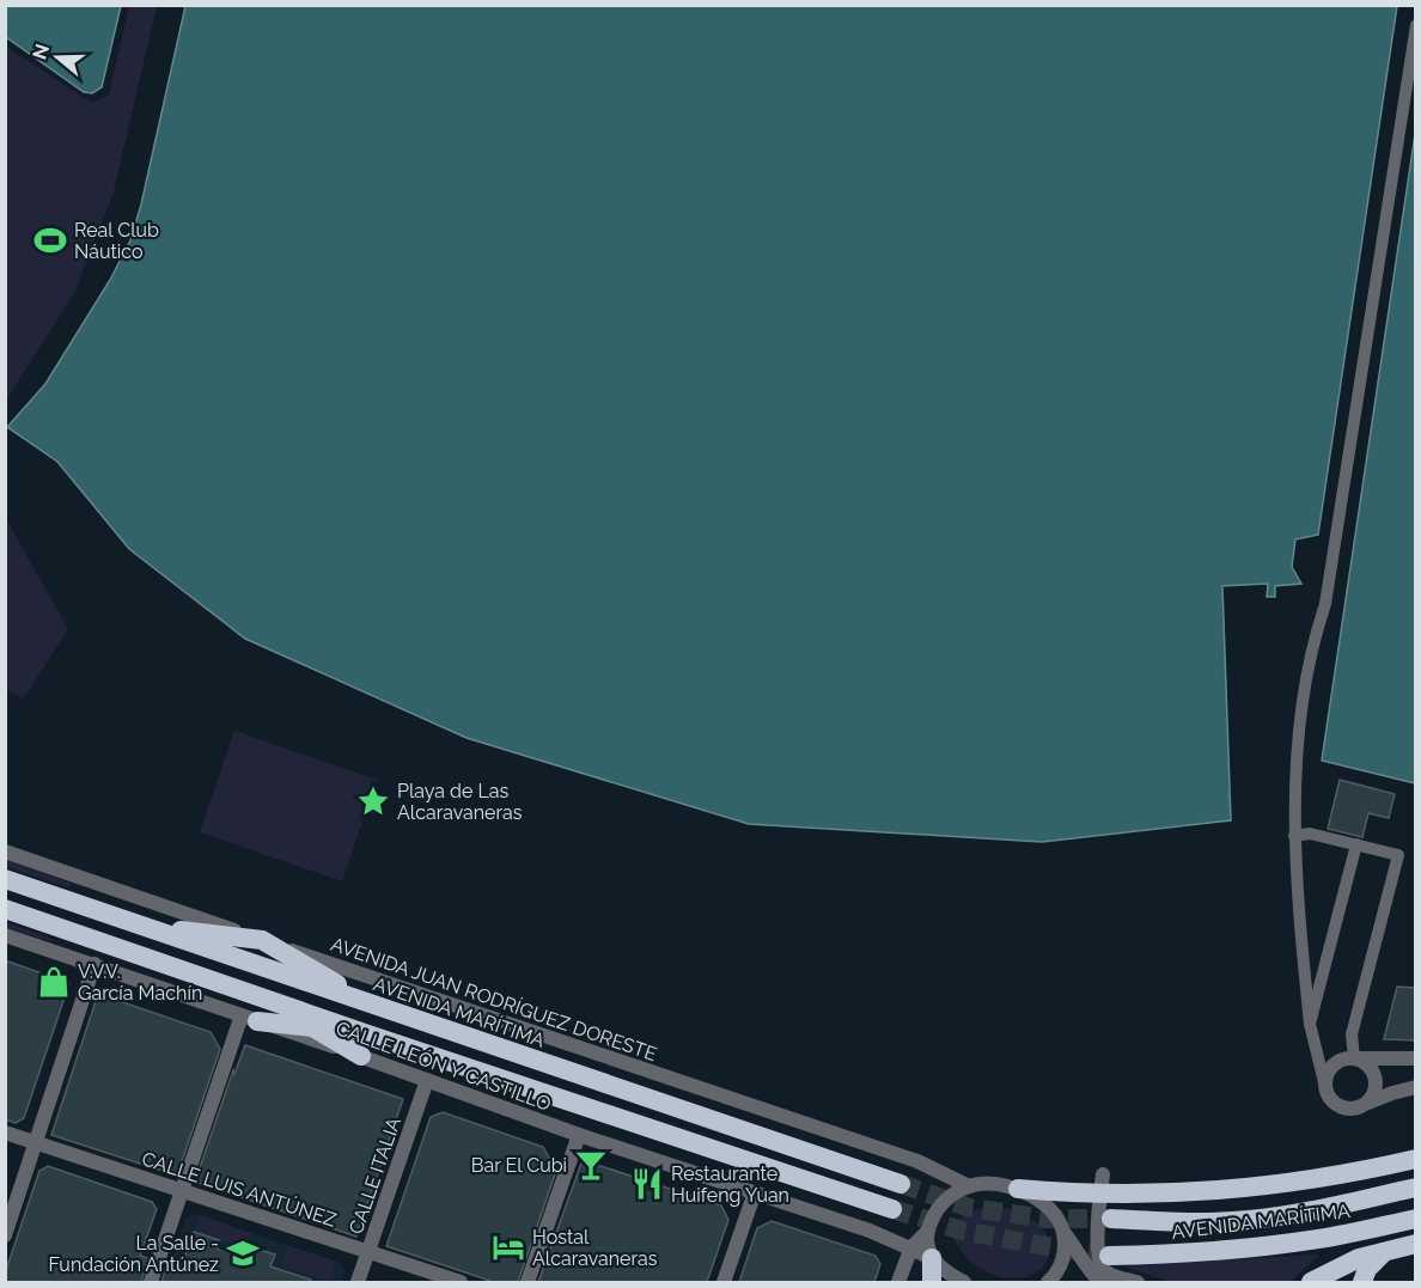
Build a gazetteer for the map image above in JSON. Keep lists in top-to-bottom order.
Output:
{
  "streets": {
    "highway": ["AVENIDA MARÍTIMA"],
    "street": [
      "AVENIDA JUAN RODRÍGUEZ DORESTE",
      "CALLE LEÓN Y CASTILLO",
      "CALLE ITALIA",
      "CALLE LUIS ANTÚNEZ"
    ]
  },
  "crossings": [
    ["CALLE LEÓN Y CASTILLO", "CALLE ITALIA"],
    ["CALLE ITALIA", "CALLE LUIS ANTÚNEZ"]
  ],
  "places": {
    "sports": ["Real Club Náutico"],
    "place": ["Playa de Las Alcaravaneras"],
    "shop": ["V.V.V. García Machín"],
    "bar": ["Bar El Cubi"],
    "restaurant": ["Restaurante Huifeng Yuan"],
    "hotel": ["Hostal Alcaravaneras"],
    "school or university": ["La Salle - Fundación Antúnez"]
  },
  "north": "left"
}
